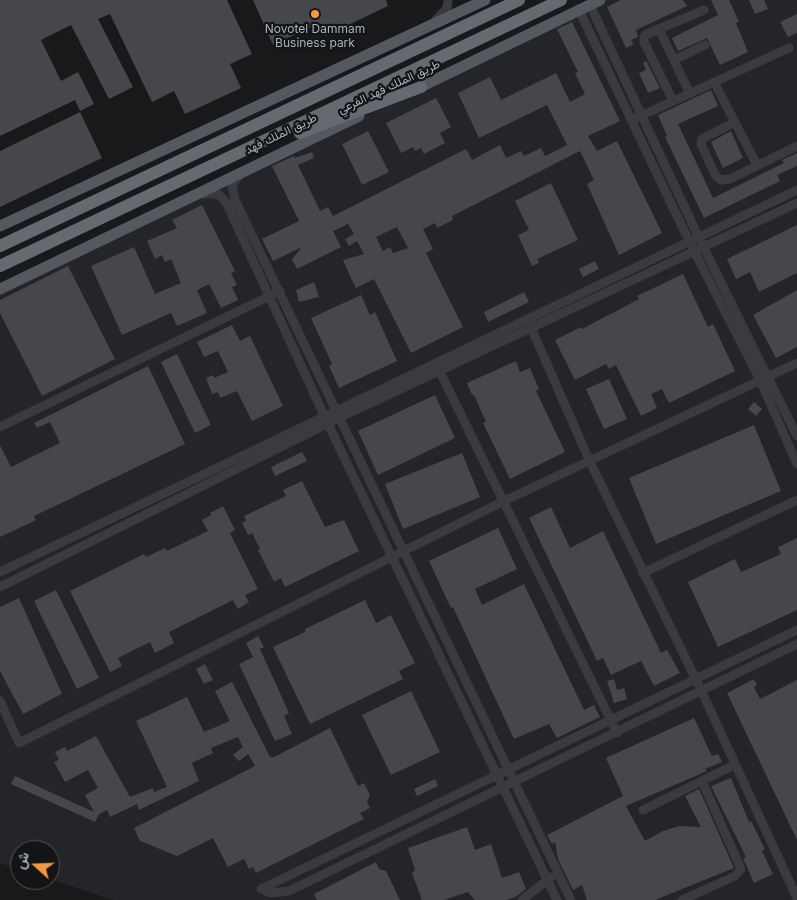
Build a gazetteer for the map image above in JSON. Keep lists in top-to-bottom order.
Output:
{
  "streets": {
    "highway": ["طريق الملك فهد"],
    "main road": ["طريق الملك فهد الفرعي"]
  },
  "places": ["Novotel Dammam Business park"],
  "north": "left"
}
